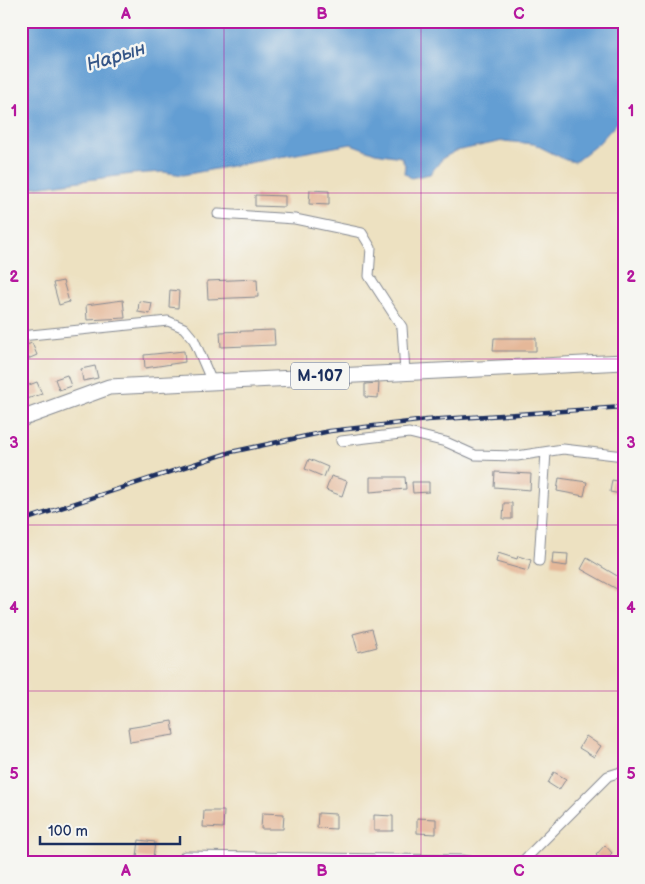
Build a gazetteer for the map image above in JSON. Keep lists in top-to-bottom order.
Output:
{
  "streets": {
    "main road": ["М-107"]
  },
  "water": ["Нарын"],
  "scale_bar": "100 m",
  "grid": {
    "columns": ["A", "B", "C"],
    "rows": [
      "1",
      "2",
      "3",
      "4",
      "5"
    ]
  }
}
